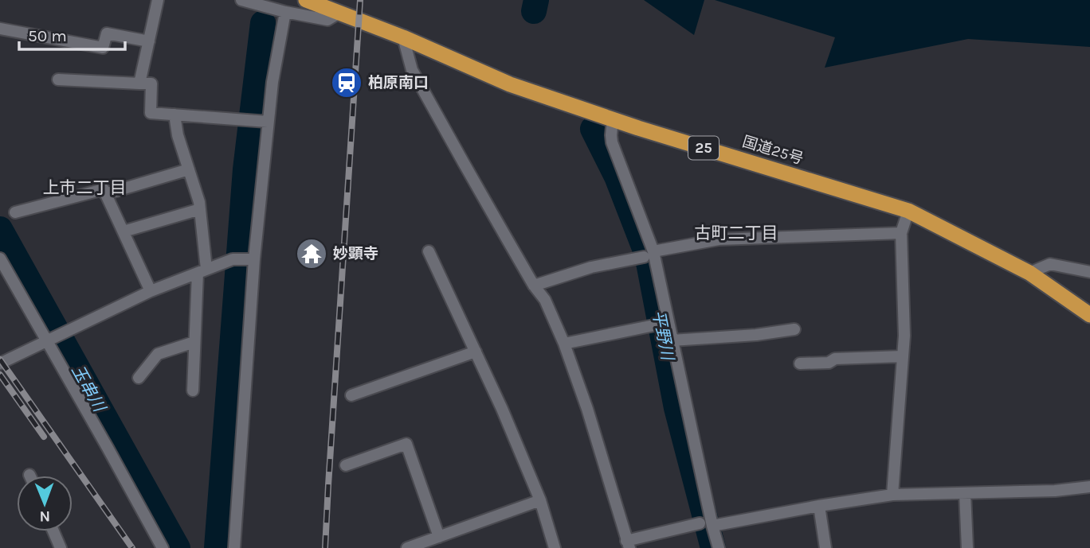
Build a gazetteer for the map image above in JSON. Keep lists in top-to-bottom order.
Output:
{
  "streets": {
    "highway": ["25", "国道25号"]
  },
  "districts": ["上市二丁目", "古町二丁目"],
  "water": ["平野川", "玉串川"],
  "places": {
    "station": ["柏原南口"],
    "temple": ["妙顕寺"]
  },
  "scale_bar": "50 m",
  "north": "bottom"
}
